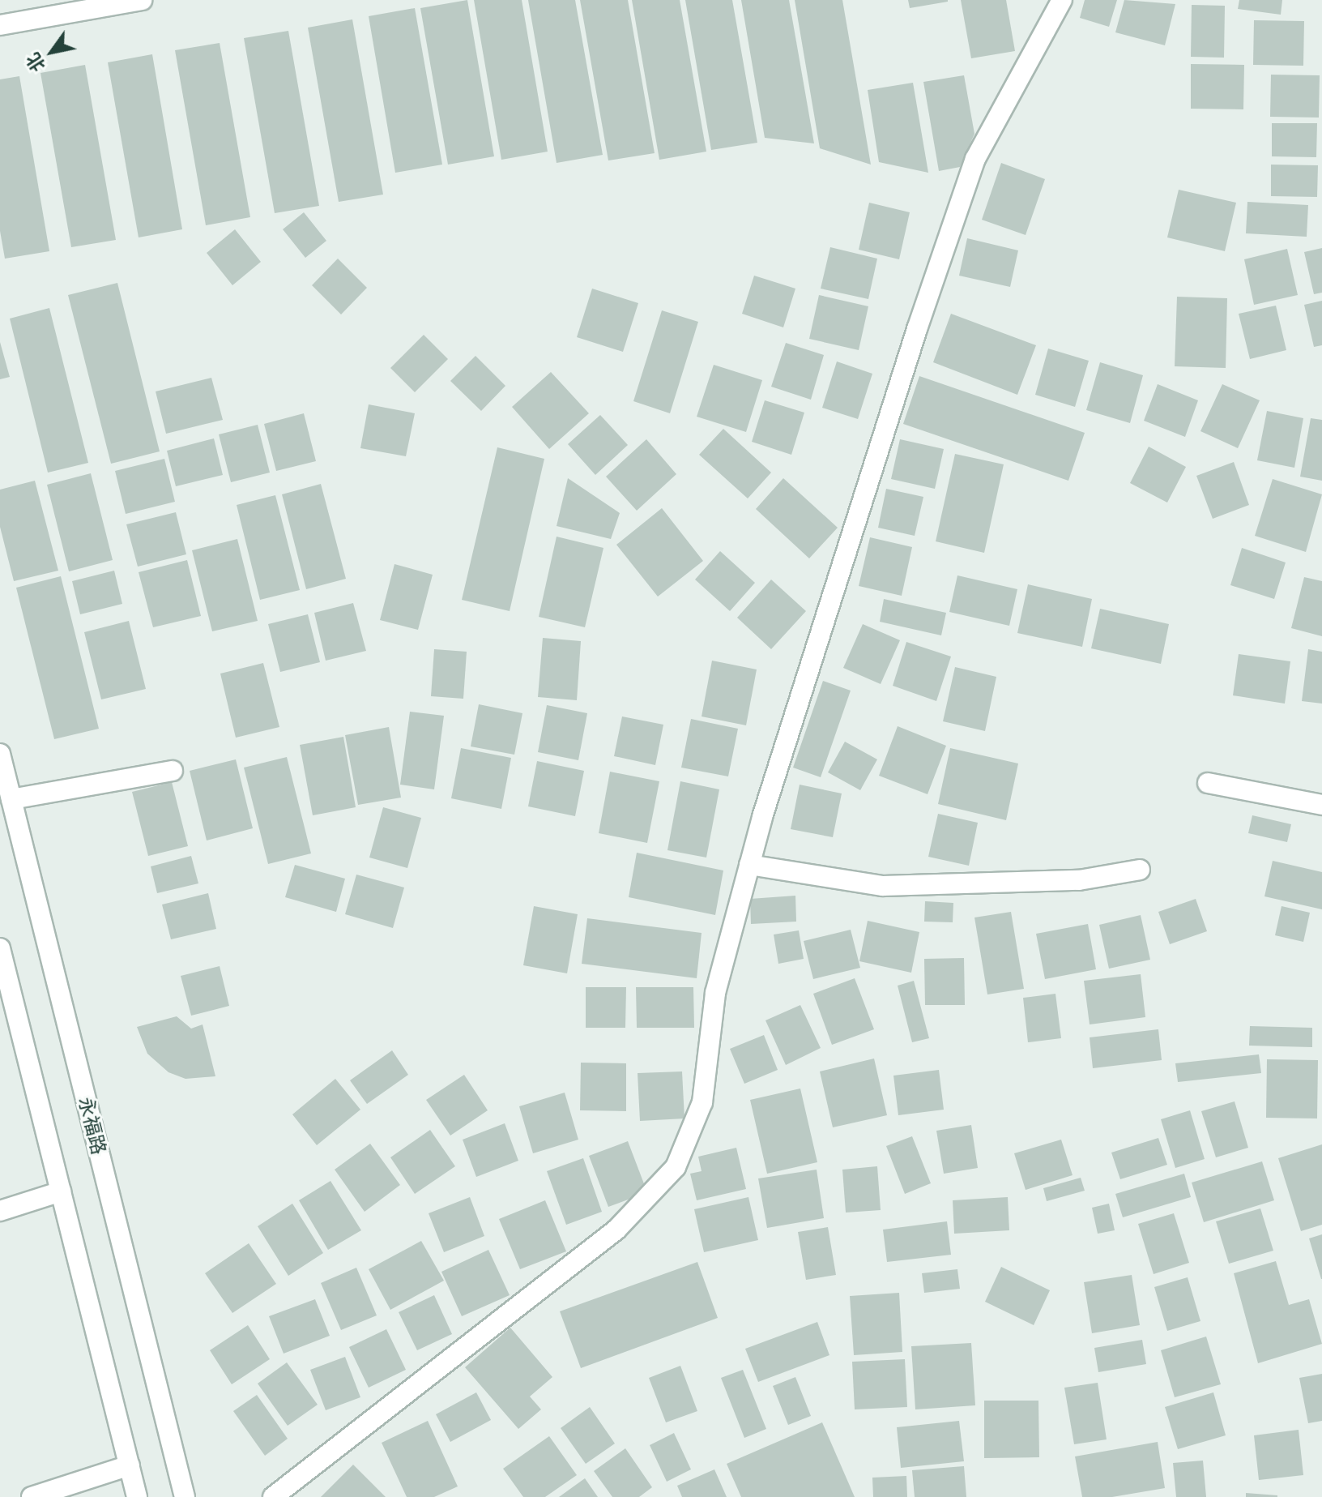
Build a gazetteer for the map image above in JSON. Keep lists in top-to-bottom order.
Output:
{
  "streets": {
    "street": ["永福路"]
  },
  "north": "bottom left"
}
